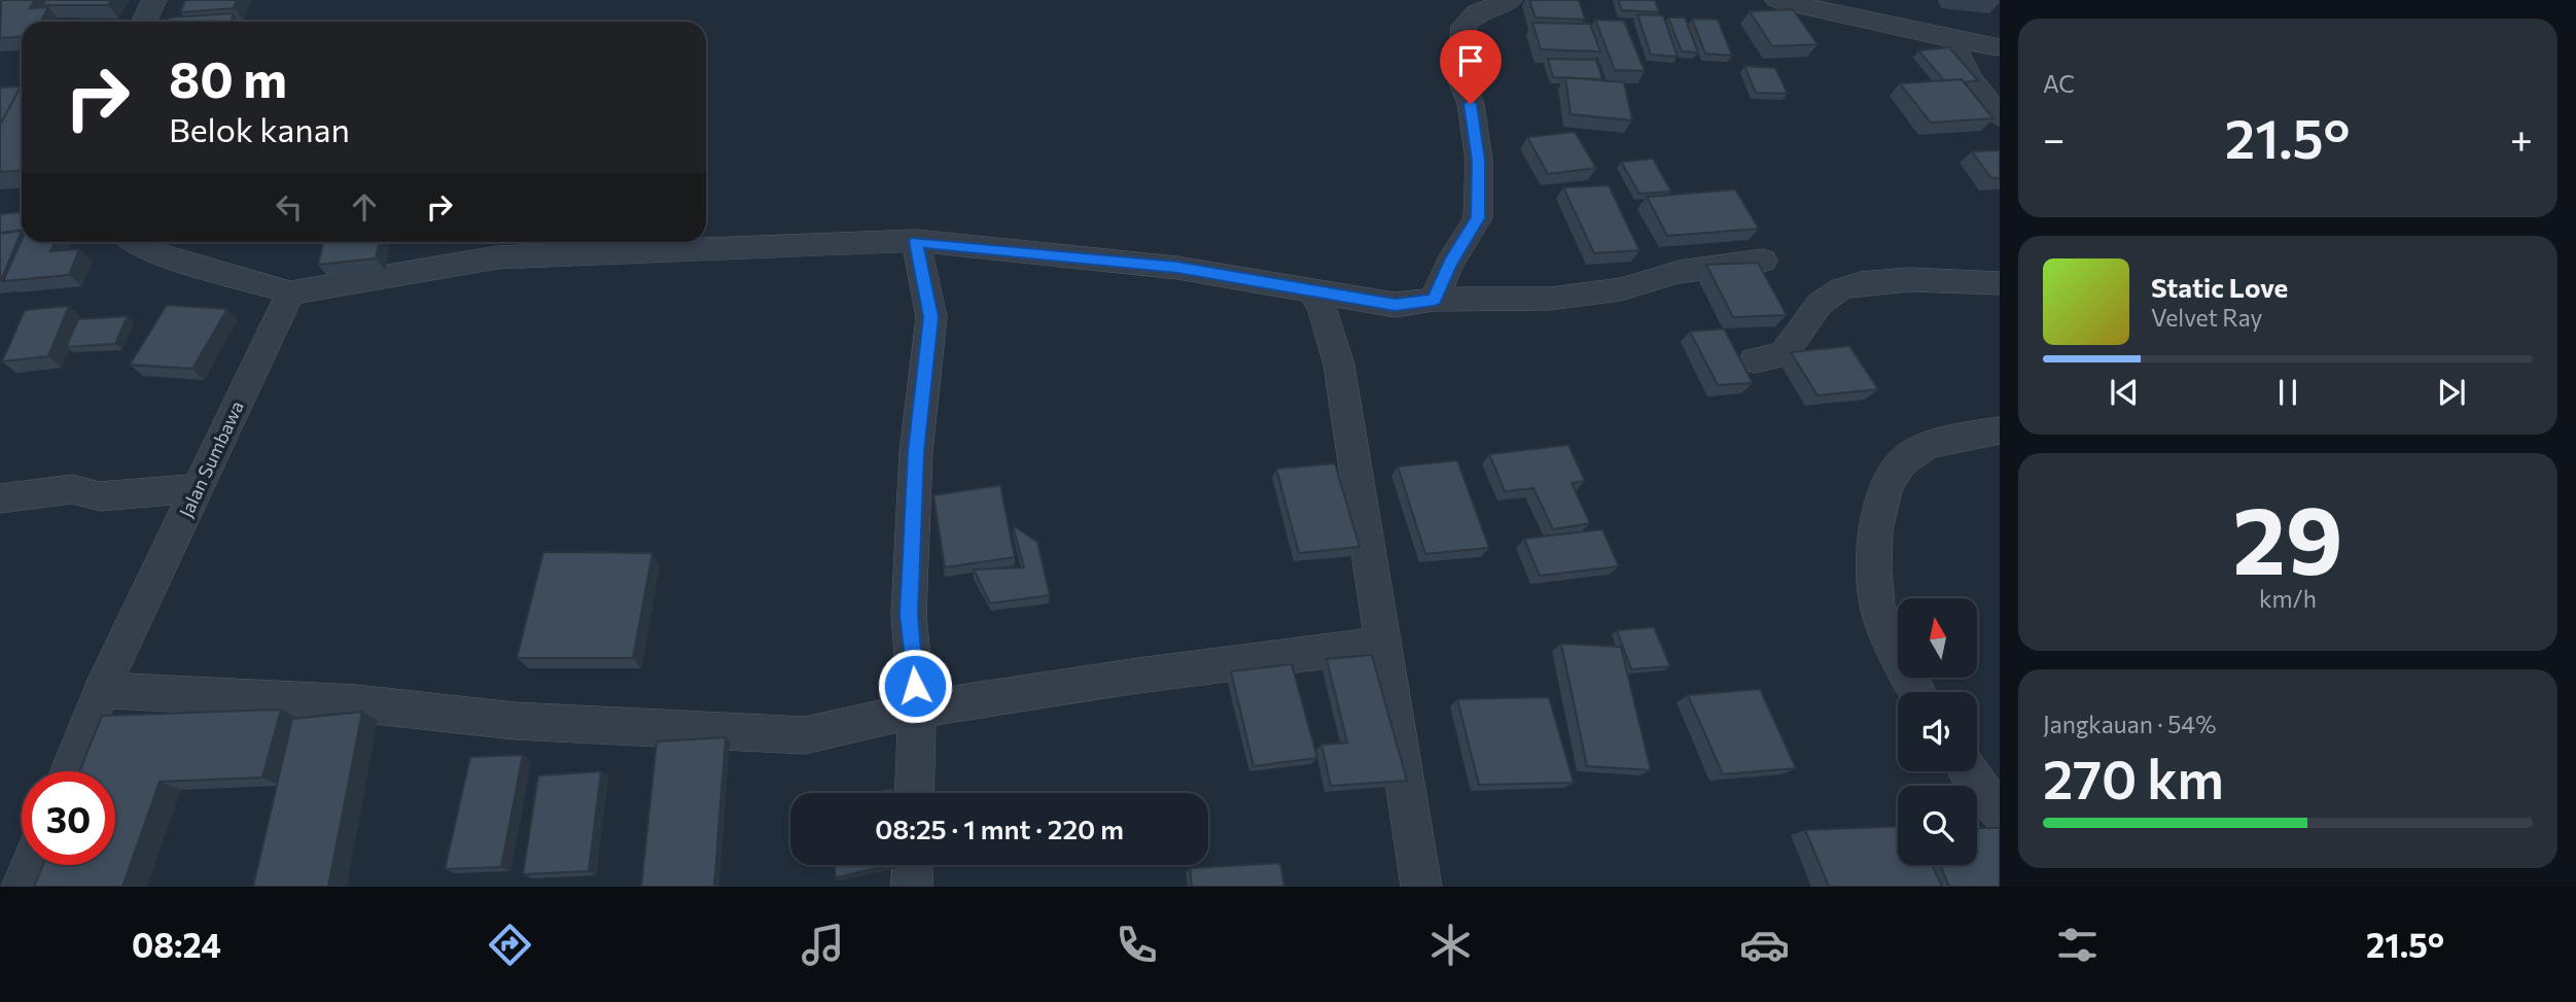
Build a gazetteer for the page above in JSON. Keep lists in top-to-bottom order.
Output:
{
  "streets": {
    "street": ["Jalan Sumbawa"]
  },
  "north": "top",
  "page": {
    "tile": [
      "AC",
      ["29", "km/h"],
      ["Jangkauan · 54%", "270 km"]
    ],
    "turn": ["80 m", "Belok kanan"],
    "heat": ["−", "21.5°", "+"],
    "song": ["Static Love", "Velvet Ray"],
    "limit": "30",
    "trip": "08:25 · 1 mnt · 220 m",
    "tabs": ["08:24", "21.5°"]
  }
}
